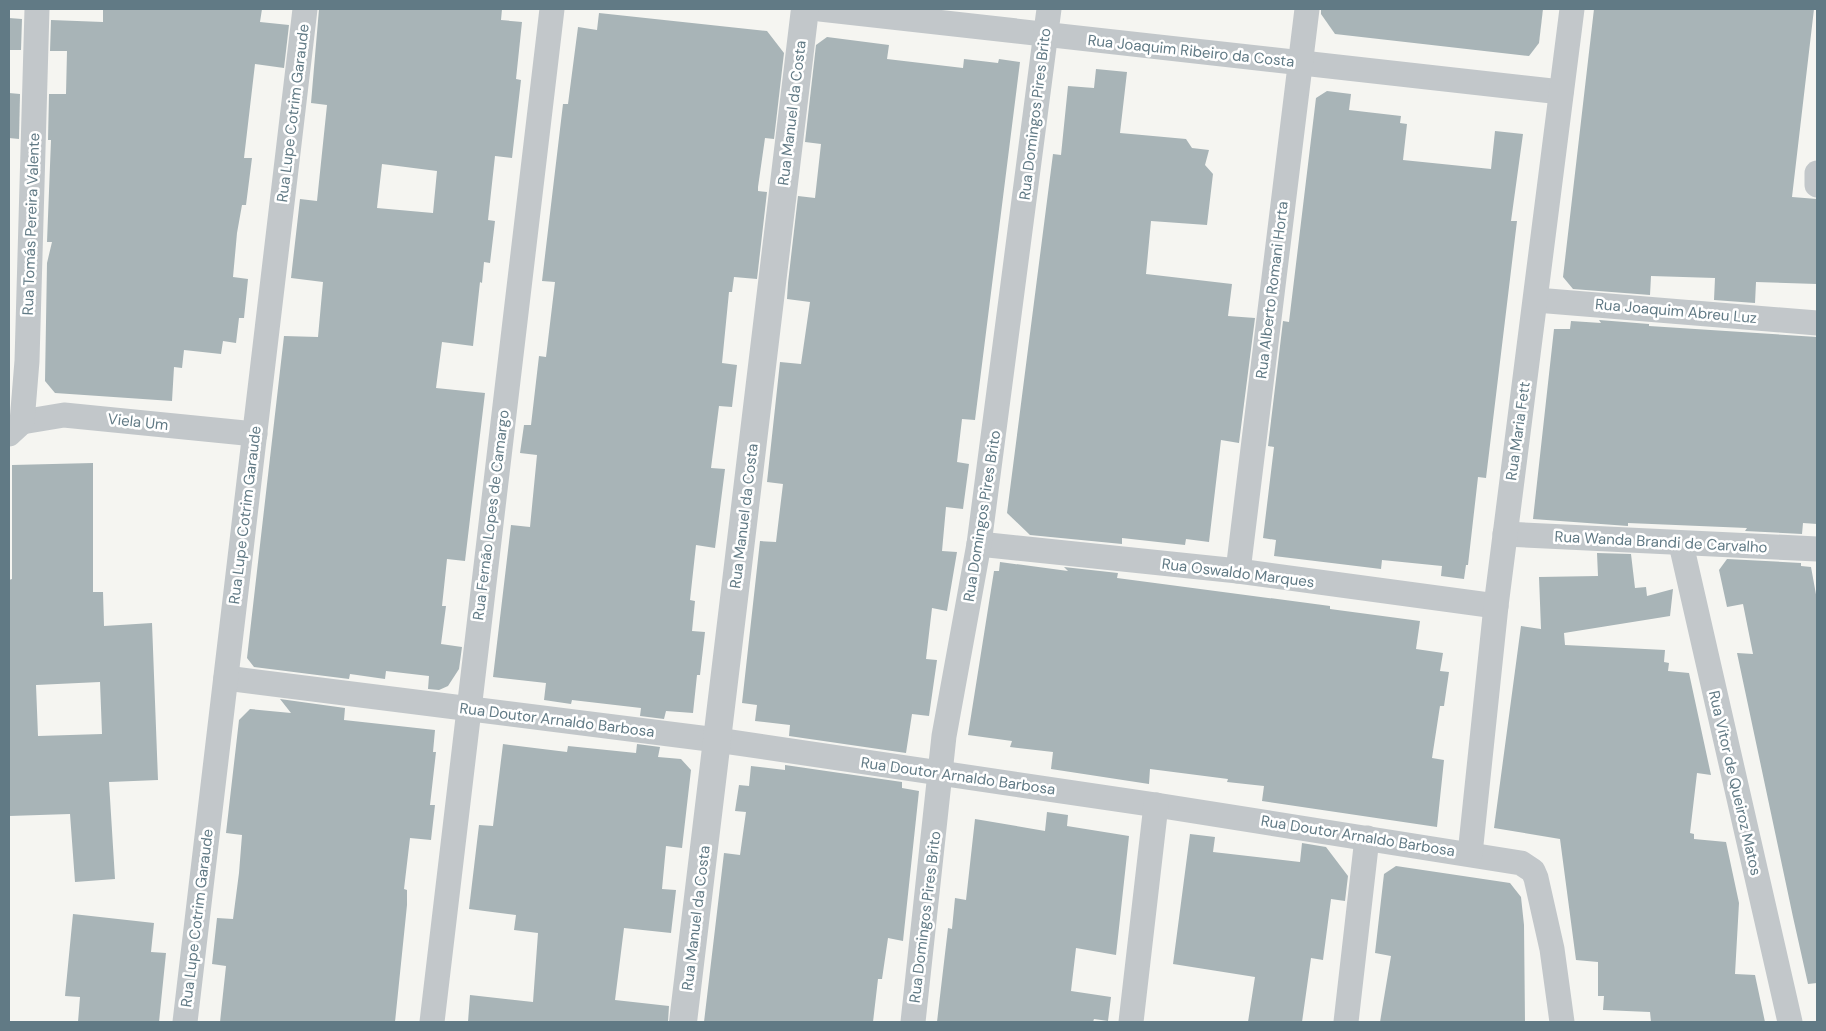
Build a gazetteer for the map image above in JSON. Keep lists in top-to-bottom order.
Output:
{
  "streets": {
    "street": [
      "Rua Joaquim Ribeiro da Costa",
      "Rua Lupe Cotrim Garaude",
      "Rua Manuel da Costa",
      "Rua Domingos Pires Brito",
      "Rua Tomás Pereira Valente",
      "Rua Alberto Romani Horta",
      "Rua Joaquim Abreu Luz",
      "Viela Um",
      "Rua Maria Fett",
      "Rua Fernão Lopes de Camargo",
      "Rua Wanda Brandi de Carvalho",
      "Rua Oswaldo Marques",
      "Rua Doutor Arnaldo Barbosa",
      "Rua Vitor de Queiroz Matos"
    ]
  },
  "crossings": [
    ["Rua Joaquim Ribeiro da Costa", "Rua Domingos Pires Brito"],
    ["Rua Joaquim Ribeiro da Costa", "Rua Alberto Romani Horta"],
    ["Rua Joaquim Ribeiro da Costa", "Rua Maria Fett"],
    ["Rua Lupe Cotrim Garaude", "Viela Um"],
    ["Rua Lupe Cotrim Garaude", "Rua Doutor Arnaldo Barbosa"],
    ["Rua Manuel da Costa", "Rua Doutor Arnaldo Barbosa"],
    ["Rua Domingos Pires Brito", "Rua Oswaldo Marques"],
    ["Rua Domingos Pires Brito", "Rua Doutor Arnaldo Barbosa"],
    ["Rua Tomás Pereira Valente", "Viela Um"],
    ["Rua Alberto Romani Horta", "Rua Oswaldo Marques"],
    ["Rua Joaquim Abreu Luz", "Rua Maria Fett"],
    ["Rua Maria Fett", "Rua Wanda Brandi de Carvalho"],
    ["Rua Maria Fett", "Rua Oswaldo Marques"],
    ["Rua Maria Fett", "Rua Doutor Arnaldo Barbosa"],
    ["Rua Fernão Lopes de Camargo", "Rua Doutor Arnaldo Barbosa"],
    ["Rua Wanda Brandi de Carvalho", "Rua Vitor de Queiroz Matos"]
  ]
}
